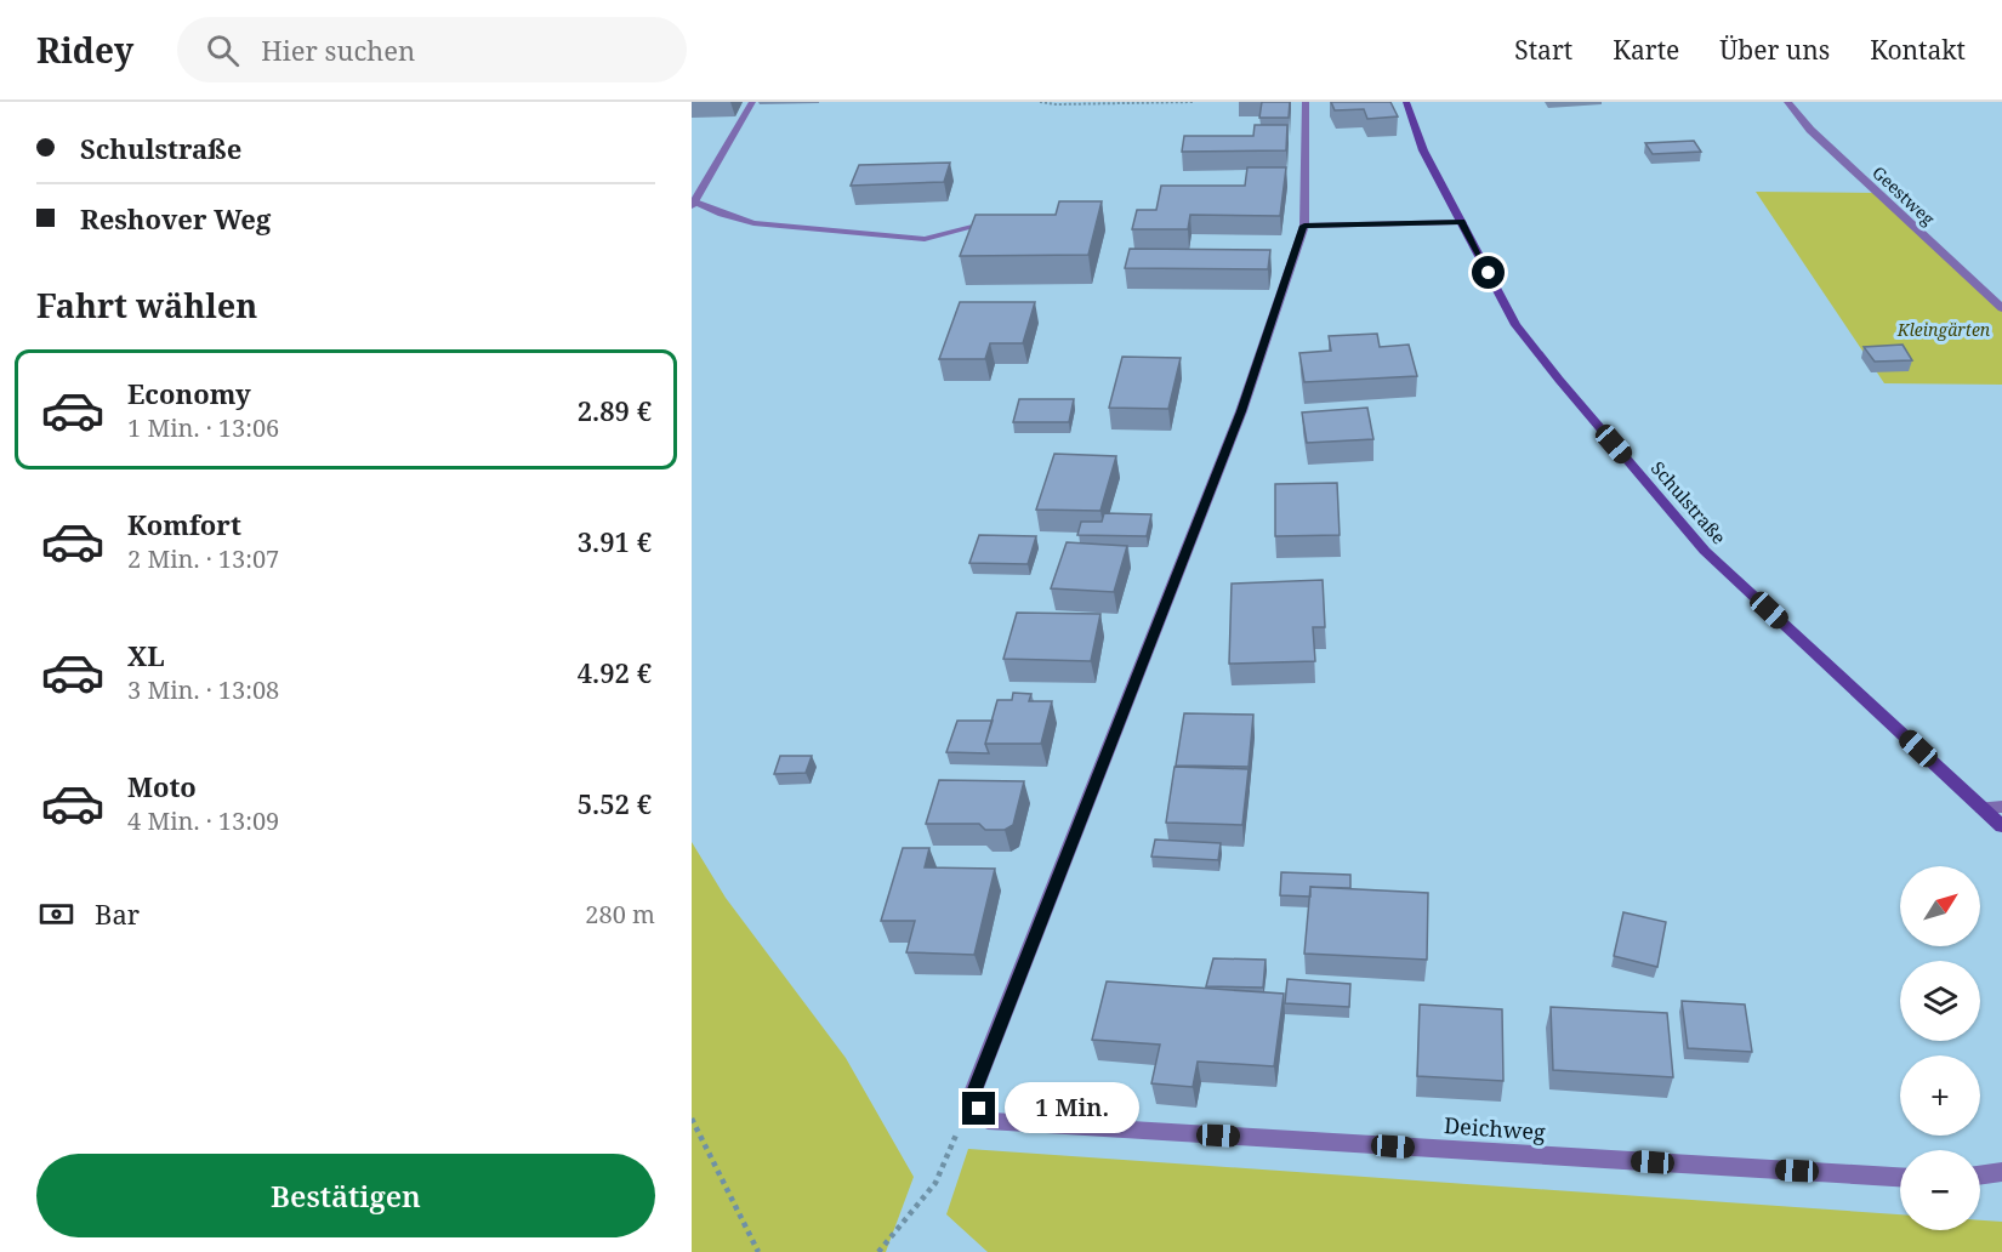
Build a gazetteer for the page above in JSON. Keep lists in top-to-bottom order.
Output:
{
  "streets": {
    "main road": ["Schulstraße"],
    "street": ["Geestweg", "Deichweg"]
  },
  "parks": ["Kleingärten"],
  "north": "top right",
  "page": {
    "header": "Ridey",
    "search": "Hier suchen",
    "nav": [
      "Start",
      "Karte",
      "Über uns",
      "Kontakt"
    ],
    "banner": ["Schulstraße", "Reshover Weg"],
    "heading": "Fahrt wählen",
    "list": [
      {
        "name": "Economy",
        "note": "1 Min. · 13:06",
        "value": "2.89 €"
      },
      {
        "name": "Komfort",
        "note": "2 Min. · 13:07",
        "value": "3.91 €"
      },
      {
        "name": "XL",
        "note": "3 Min. · 13:08",
        "value": "4.92 €"
      },
      {
        "name": "Moto",
        "note": "4 Min. · 13:09",
        "value": "5.52 €"
      }
    ],
    "map_buttons": ["+", "−"],
    "pay": ["Bar", "280 m"],
    "bubble": "1 Min.",
    "buttons": "Bestätigen"
  }
}
